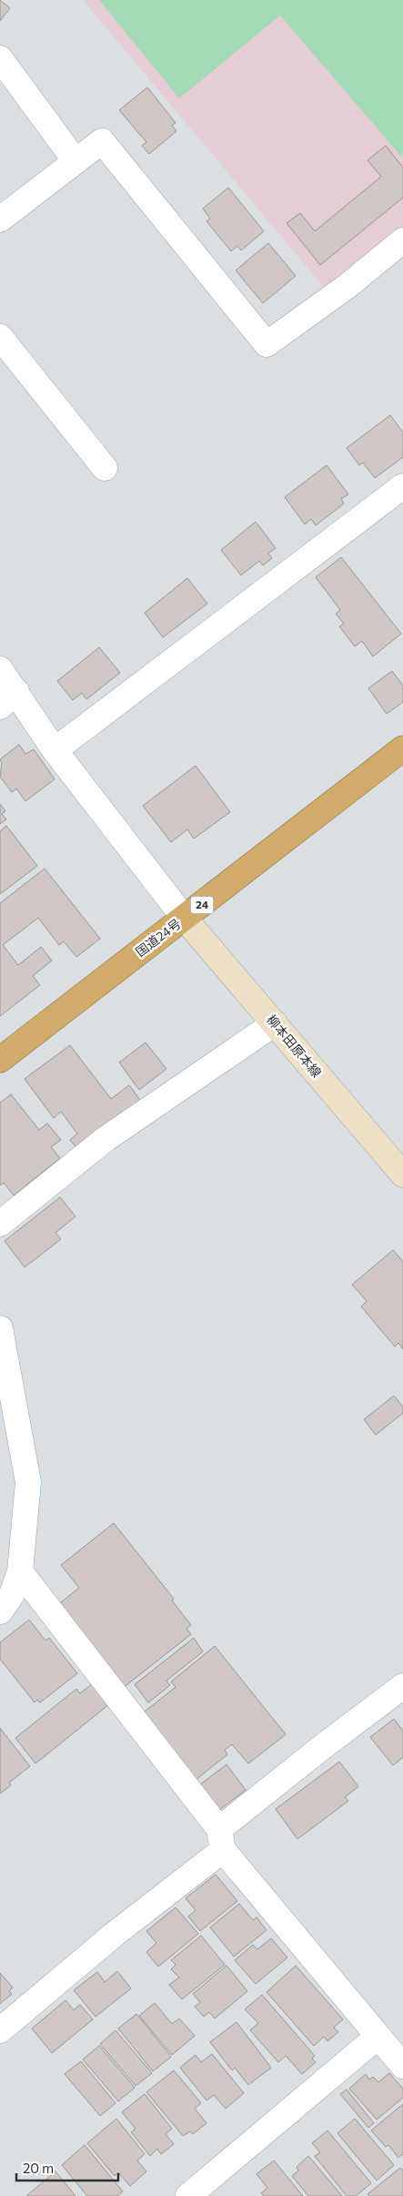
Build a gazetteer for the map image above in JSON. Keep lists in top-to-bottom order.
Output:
{
  "streets": {
    "highway": ["24", "国道24号"],
    "main road": ["柳本田原本線"]
  },
  "crossings": [
    ["国道24号", "柳本田原本線"]
  ],
  "scale_bar": "20 m"
}
